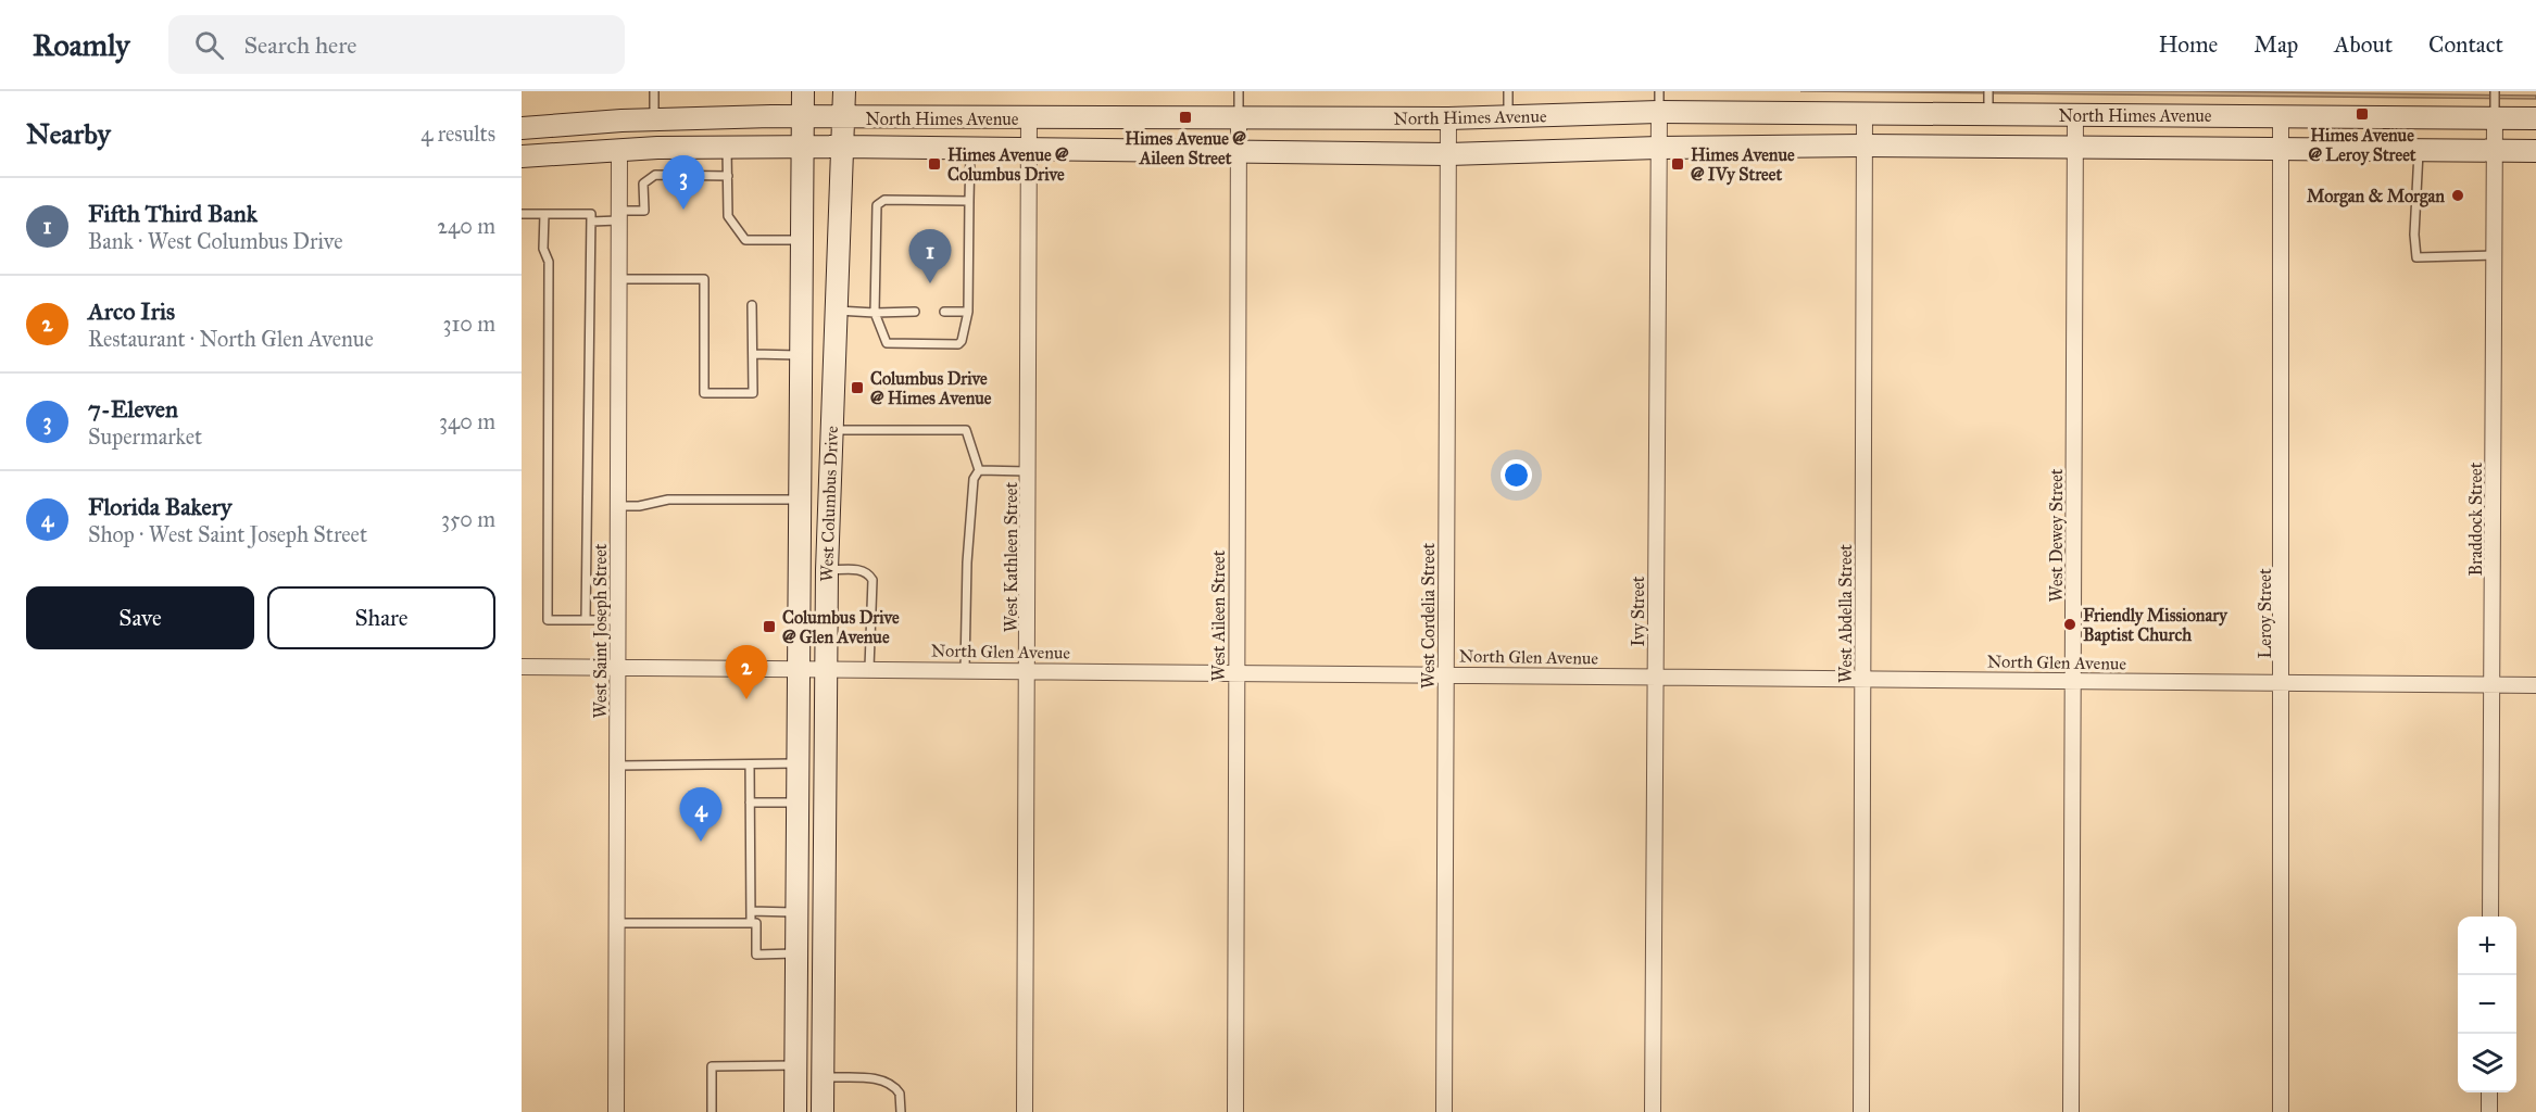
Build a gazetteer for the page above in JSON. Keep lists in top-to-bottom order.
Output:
{
  "streets": {
    "street": [
      "North Himes Avenue",
      "West Columbus Drive",
      "Braddock Street",
      "West Dewey Street",
      "West Kathleen Street",
      "Ivy Street",
      "West Abdella Street",
      "Leroy Street",
      "West Aileen Street",
      "West Cordelia Street",
      "West Saint Joseph Street",
      "North Glen Avenue"
    ]
  },
  "crossings": [
    ["North Himes Avenue", "West Columbus Drive"],
    ["North Himes Avenue", "Braddock Street"],
    ["North Himes Avenue", "West Dewey Street"],
    ["North Himes Avenue", "West Kathleen Street"],
    ["North Himes Avenue", "Ivy Street"],
    ["North Himes Avenue", "West Abdella Street"],
    ["North Himes Avenue", "Leroy Street"],
    ["North Himes Avenue", "West Aileen Street"],
    ["North Himes Avenue", "West Cordelia Street"],
    ["North Himes Avenue", "West Saint Joseph Street"],
    ["West Columbus Drive", "North Glen Avenue"],
    ["Braddock Street", "North Glen Avenue"],
    ["West Dewey Street", "North Glen Avenue"],
    ["West Kathleen Street", "North Glen Avenue"],
    ["Ivy Street", "North Glen Avenue"],
    ["West Abdella Street", "North Glen Avenue"],
    ["Leroy Street", "North Glen Avenue"],
    ["West Aileen Street", "North Glen Avenue"],
    ["West Cordelia Street", "North Glen Avenue"],
    ["West Saint Joseph Street", "North Glen Avenue"]
  ],
  "places": {
    "transit": [
      "Himes Avenue @ Leroy Street",
      "Himes Avenue @ Aileen Street",
      "Himes Avenue @ Columbus Drive",
      "Himes Avenue @ IVy Street",
      "Columbus Drive @ Himes Avenue",
      "Columbus Drive @ Glen Avenue"
    ],
    "other": ["Morgan & Morgan", "Friendly Missionary Baptist Church"]
  },
  "page": {
    "header": "Roamly",
    "search": "Search here",
    "nav": [
      "Home",
      "Map",
      "About",
      "Contact"
    ],
    "heading": ["Nearby", "4 results"],
    "pins": [
      "3",
      "1",
      "2",
      "4"
    ],
    "list": [
      {
        "mark": "1",
        "name": "Fifth Third Bank",
        "note": "Bank · West Columbus Drive",
        "value": "240 m"
      },
      {
        "mark": "2",
        "name": "Arco Iris",
        "note": "Restaurant · North Glen Avenue",
        "value": "310 m"
      },
      {
        "mark": "3",
        "name": "7-Eleven",
        "note": "Supermarket",
        "value": "340 m"
      },
      {
        "mark": "4",
        "name": "Florida Bakery",
        "note": "Shop · West Saint Joseph Street",
        "value": "350 m"
      }
    ],
    "buttons": ["Save", "Share"],
    "map_buttons": ["+", "−"]
  }
}
